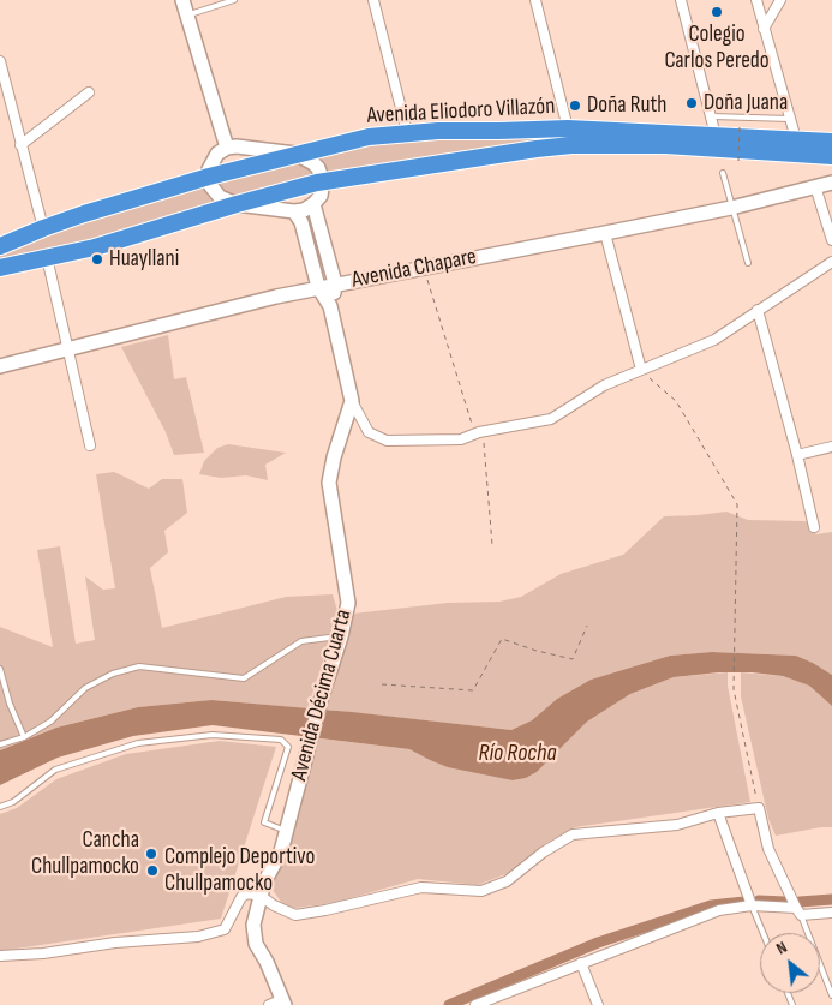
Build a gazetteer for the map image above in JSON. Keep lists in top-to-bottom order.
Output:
{
  "streets": {
    "highway": ["Avenida Eliodoro Villazón"],
    "main road": ["Avenida Chapare", "Avenida Décima Cuarta"]
  },
  "water": ["Río Rocha"],
  "places": [
    "Colegio Carlos Peredo",
    "Doña Juana",
    "Doña Ruth",
    "Huayllani",
    "Cancha Chullpamocko",
    "Complejo Deportivo Chullpamocko"
  ],
  "north": "top left"
}
